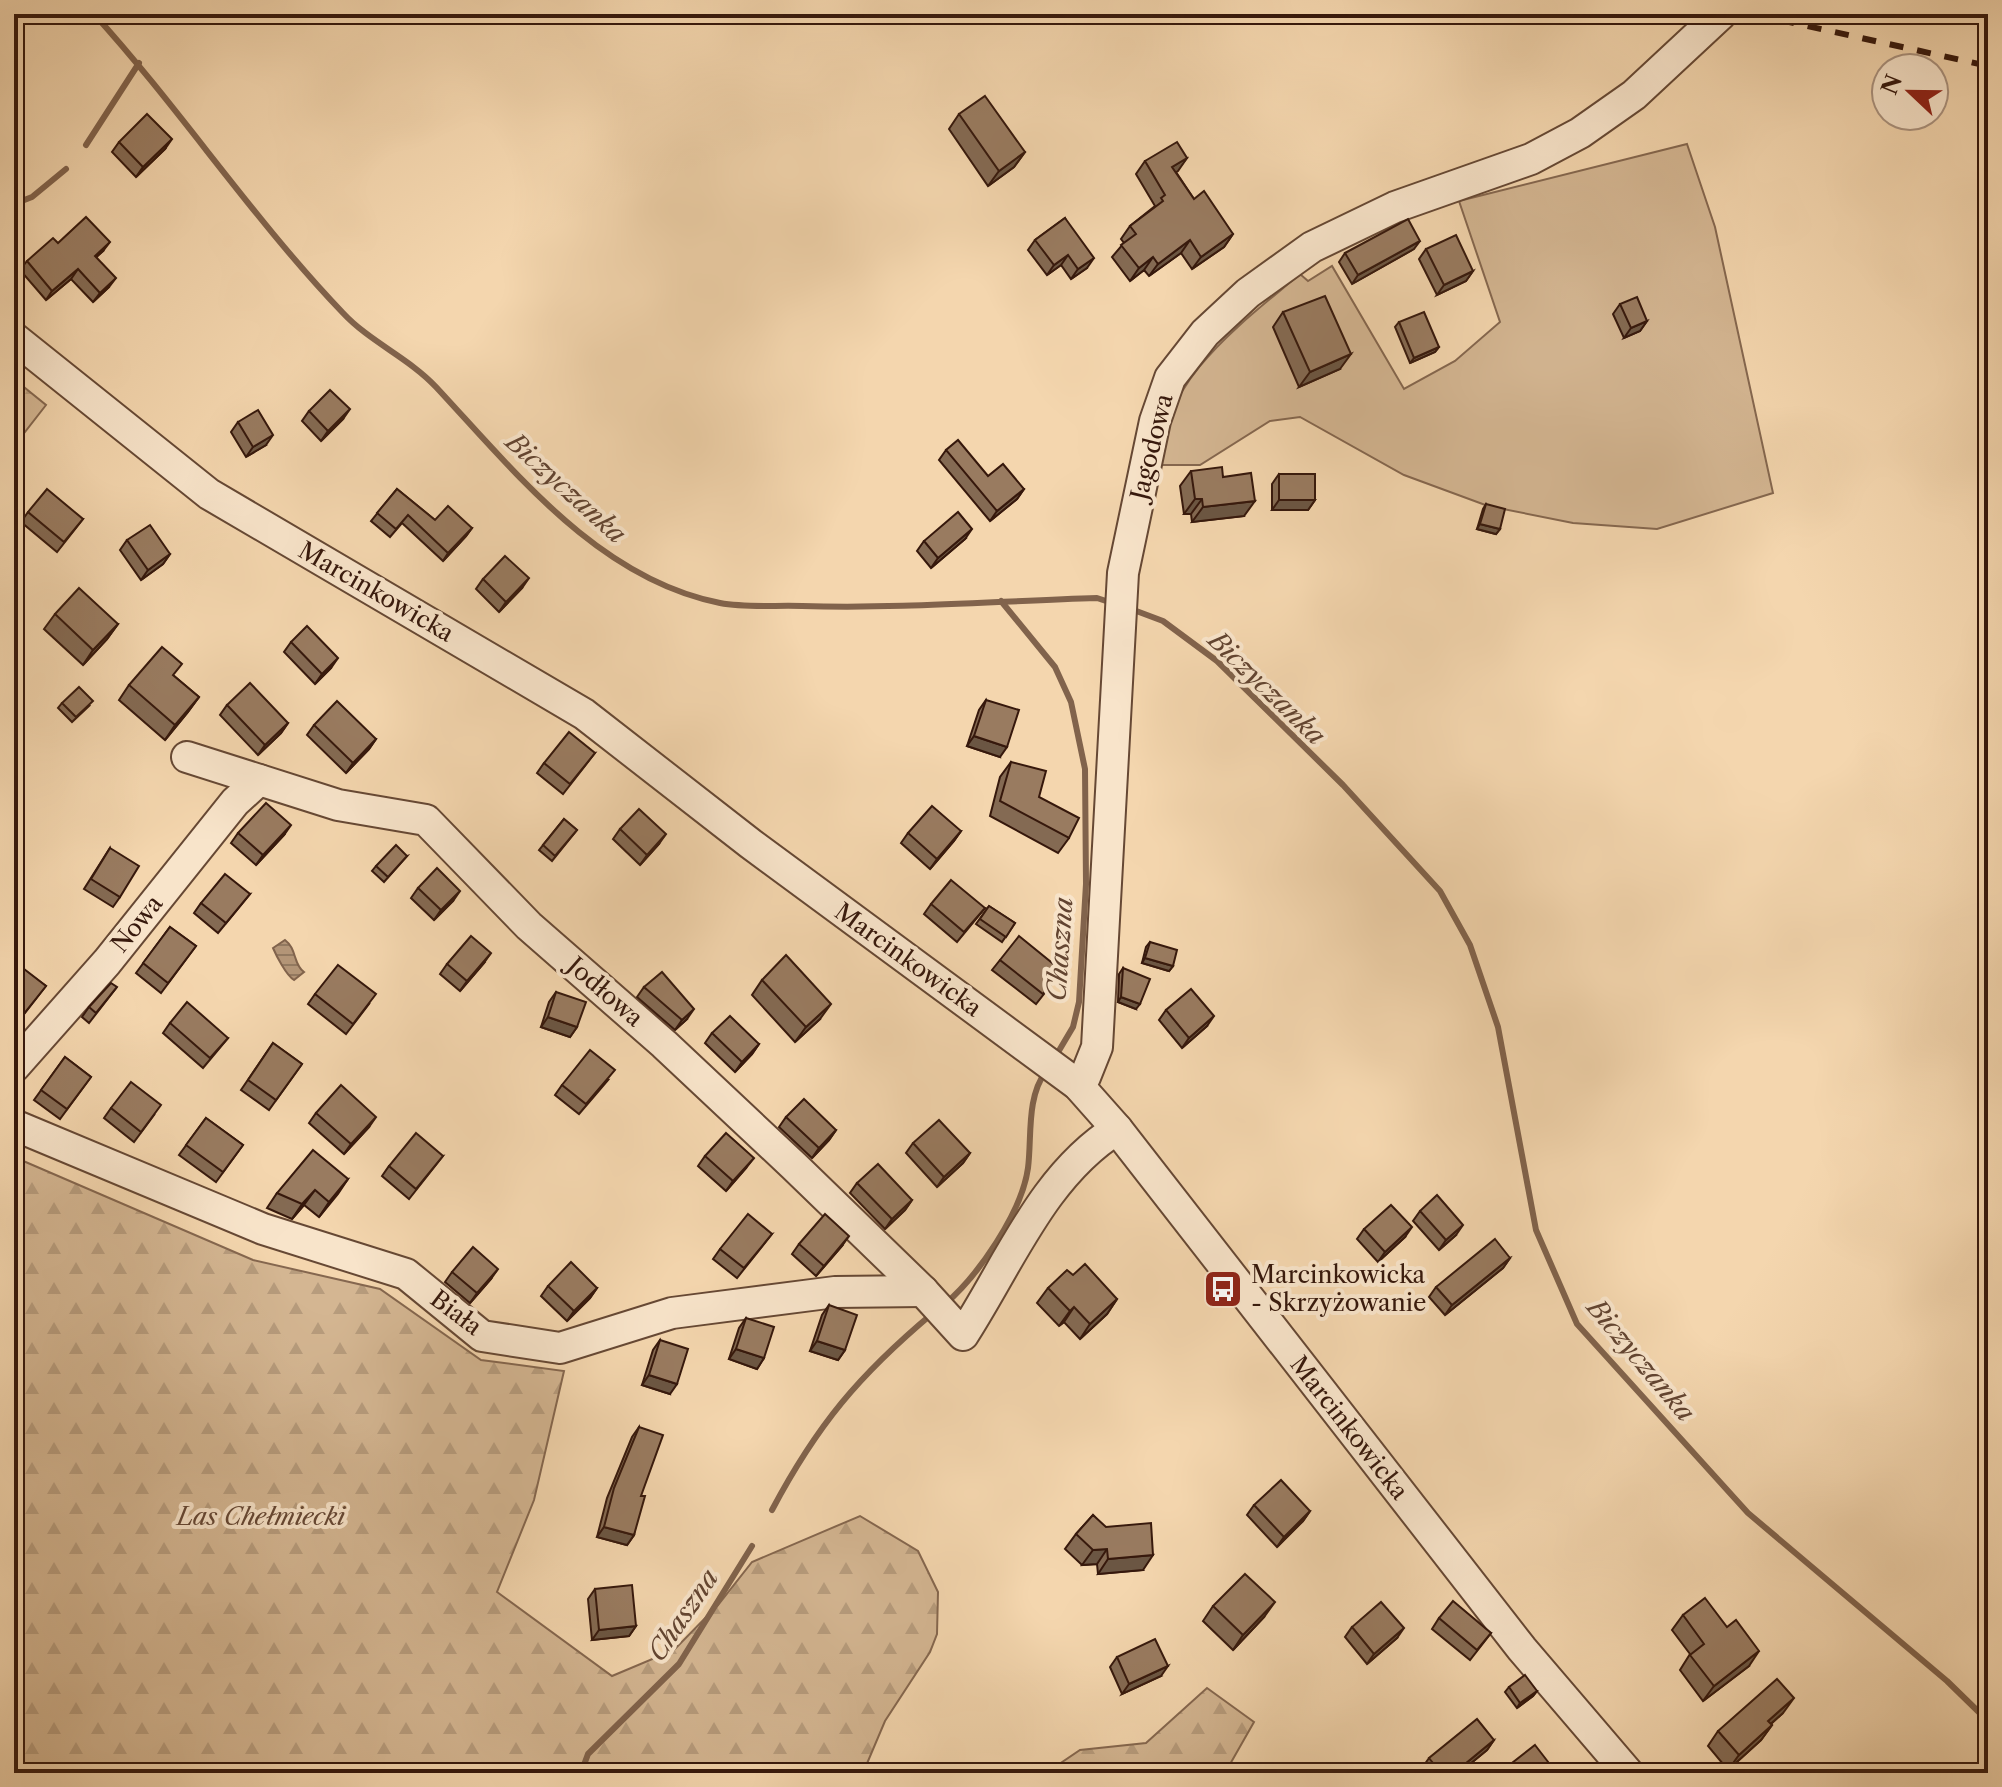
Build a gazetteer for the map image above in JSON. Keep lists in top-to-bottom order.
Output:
{
  "streets": {
    "street": [
      "Jagodowa",
      "Marcinkowicka",
      "Nowa",
      "Jodłowa",
      "Biała"
    ]
  },
  "crossings": [
    ["Jagodowa", "Marcinkowicka"],
    ["Nowa", "Jodłowa"],
    ["Jodłowa", "Biała"]
  ],
  "water": ["Biczyczanka", "Chaszna"],
  "parks": ["Las Chełmiecki"],
  "places": {
    "bus stop": ["Marcinkowicka - Skrzyżowanie"]
  },
  "north": "left"
}
